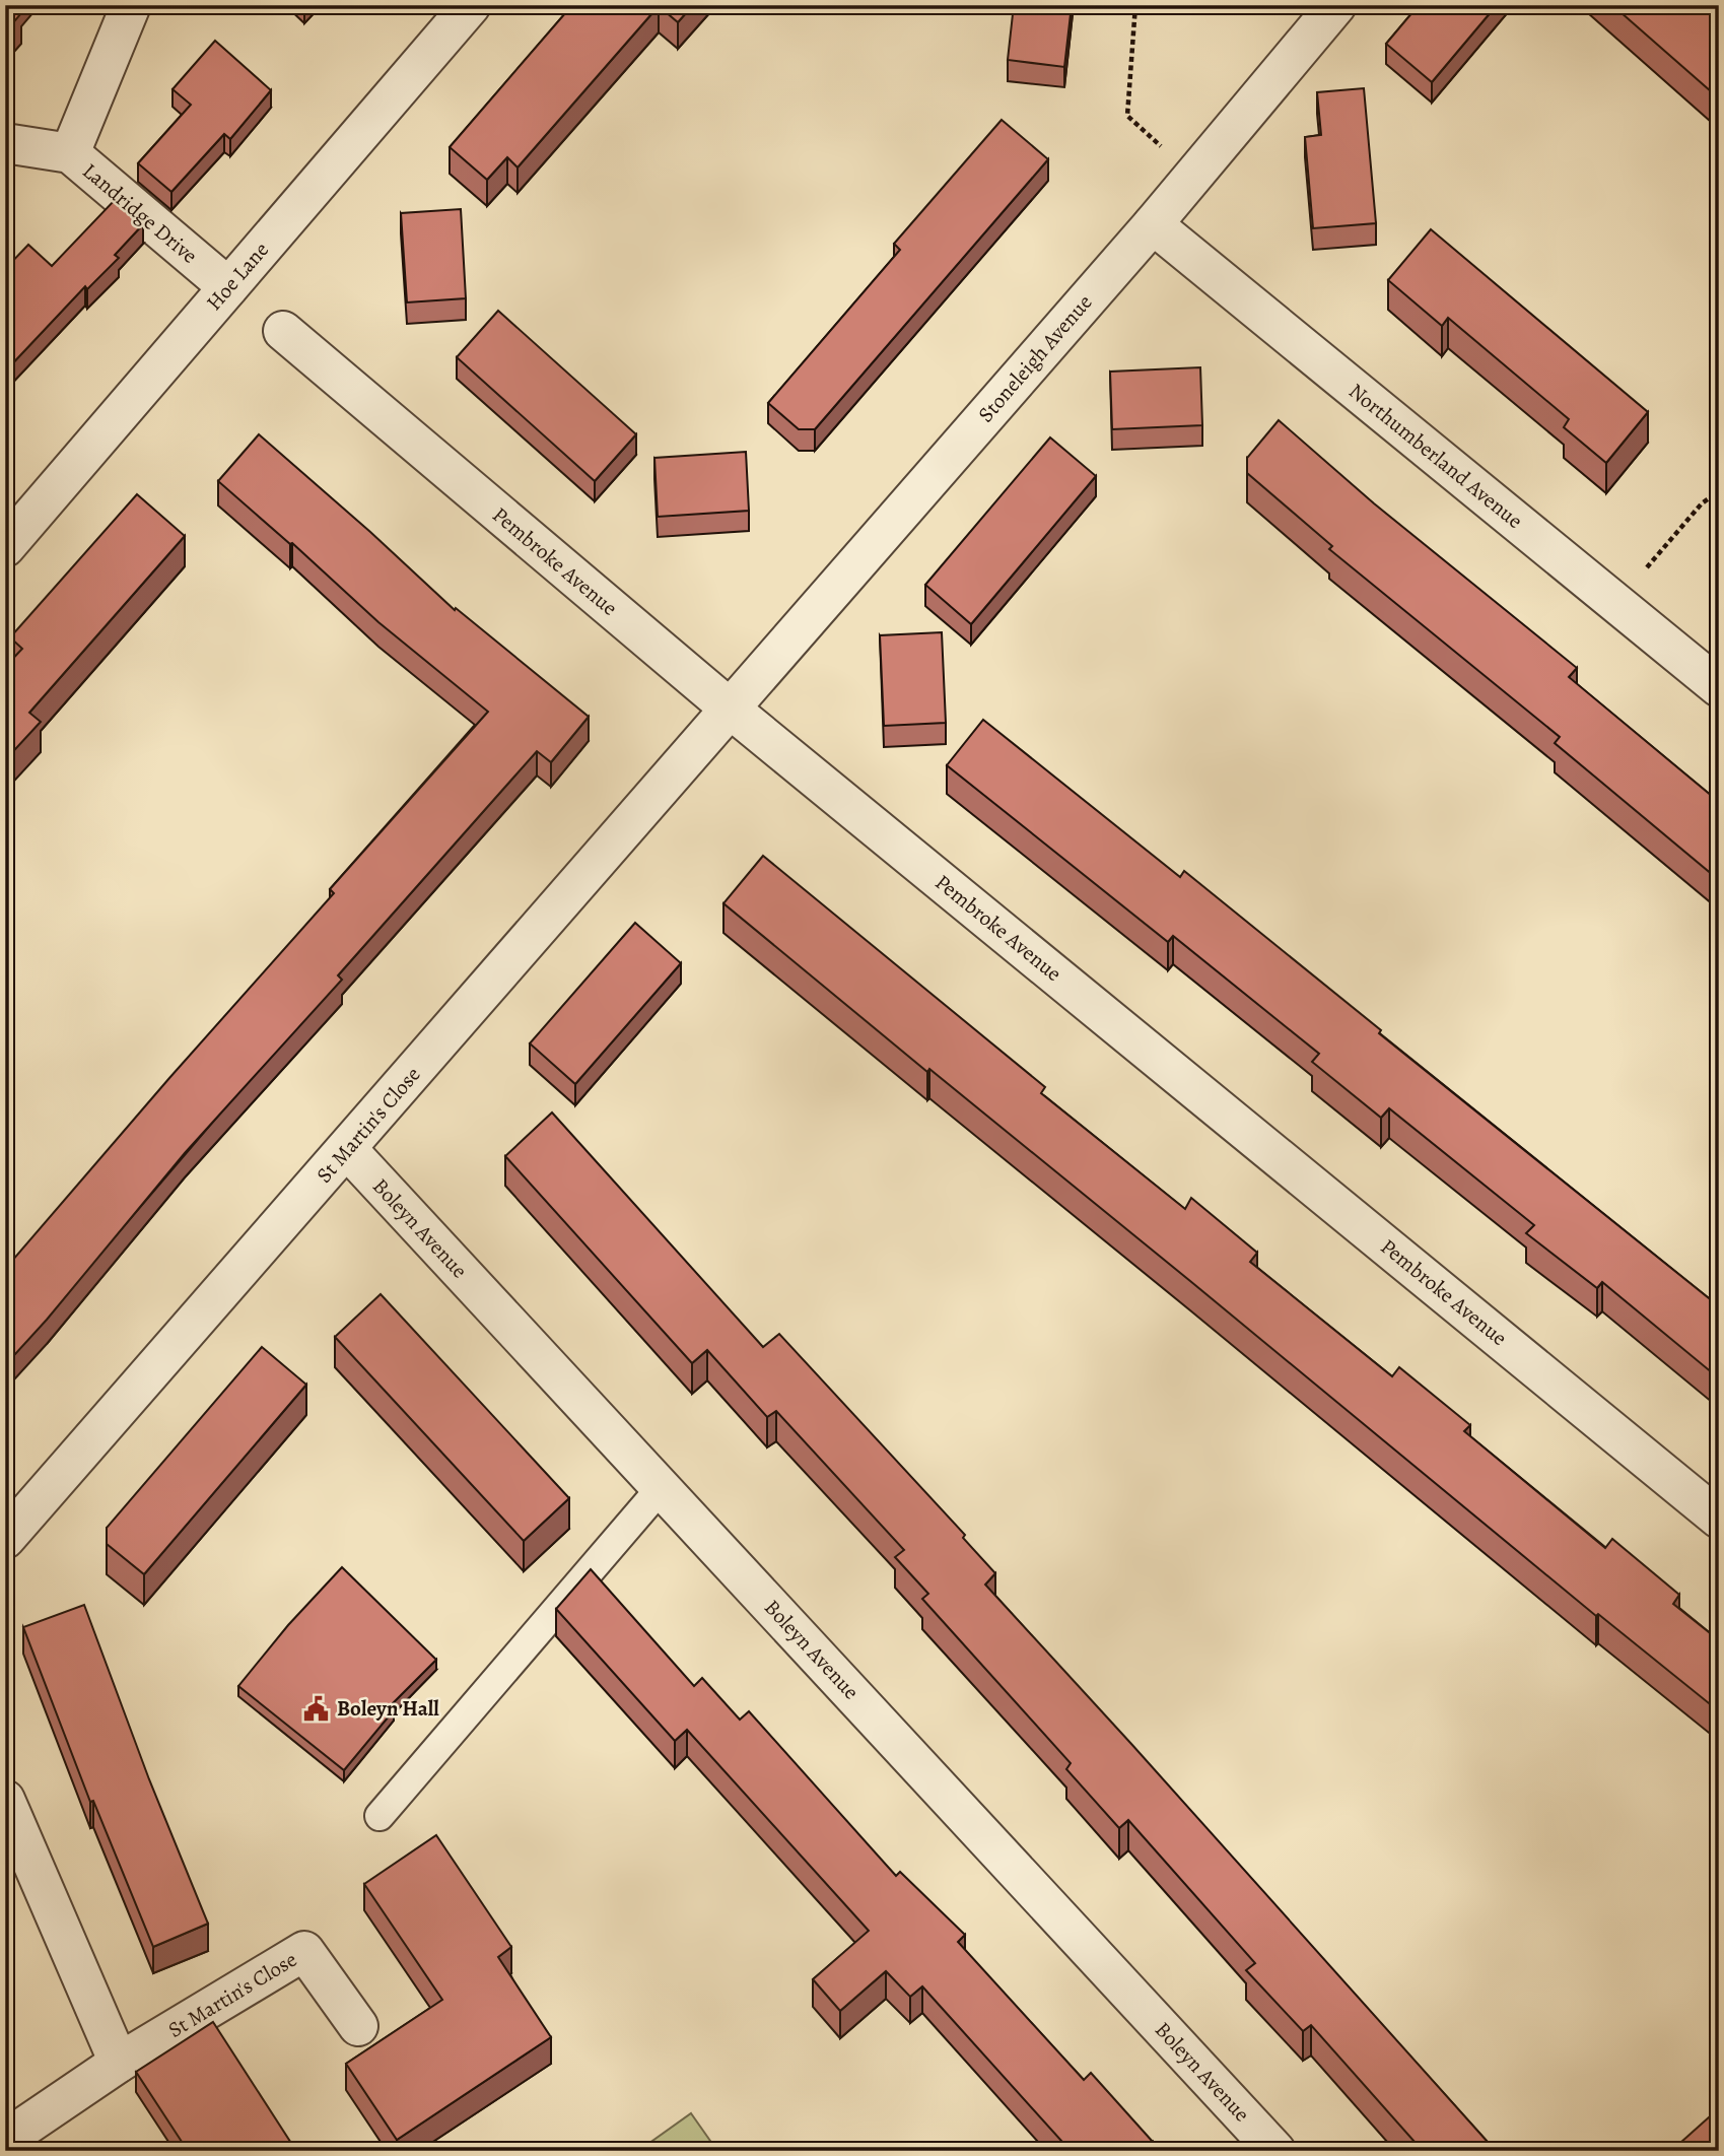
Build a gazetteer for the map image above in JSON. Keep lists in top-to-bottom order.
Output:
{
  "streets": {
    "street": [
      "Landridge Drive",
      "Hoe Lane",
      "Stoneleigh Avenue",
      "Northumberland Avenue",
      "Pembroke Avenue",
      "St Martin's Close",
      "Boleyn Avenue"
    ]
  },
  "crossings": [
    ["Landridge Drive", "Hoe Lane"],
    ["Stoneleigh Avenue", "Northumberland Avenue"],
    ["Stoneleigh Avenue", "Pembroke Avenue"],
    ["Stoneleigh Avenue", "St Martin's Close"],
    ["Pembroke Avenue", "St Martin's Close"],
    ["St Martin's Close", "Boleyn Avenue"]
  ],
  "places": {
    "public building": ["Boleyn Hall"]
  }
}
